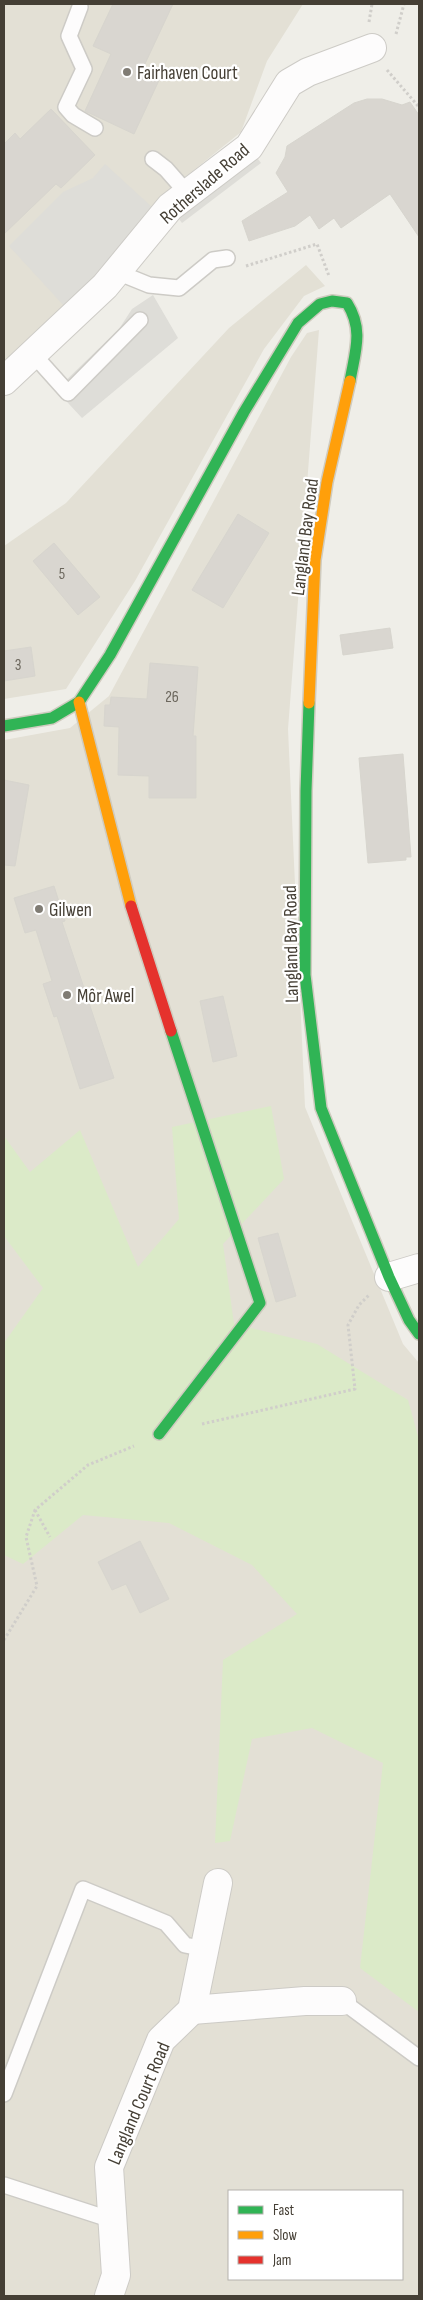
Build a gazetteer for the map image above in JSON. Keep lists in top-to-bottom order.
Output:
{
  "streets": {
    "street": ["Rotherslade Road", "Langland Bay Road", "Langland Court Road"]
  },
  "places": ["Fairhaven Court", "Gilwen", "Môr Awel"],
  "house_numbers": ["5", "3", "26"],
  "legend": ["Fast", "Slow", "Jam"]
}
